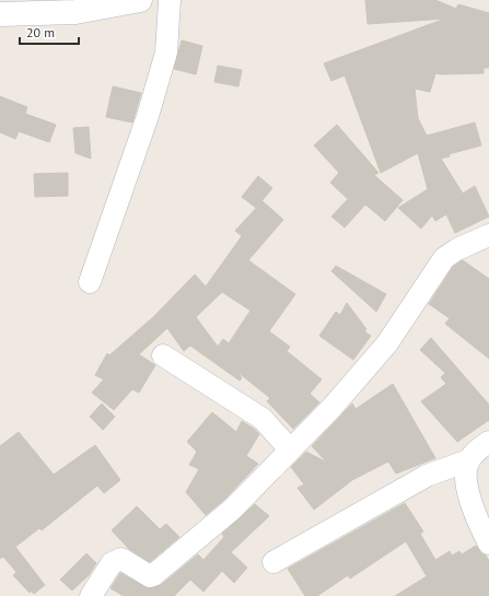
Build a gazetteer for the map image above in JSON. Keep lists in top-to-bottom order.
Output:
{
  "scale_bar": "20 m"
}
